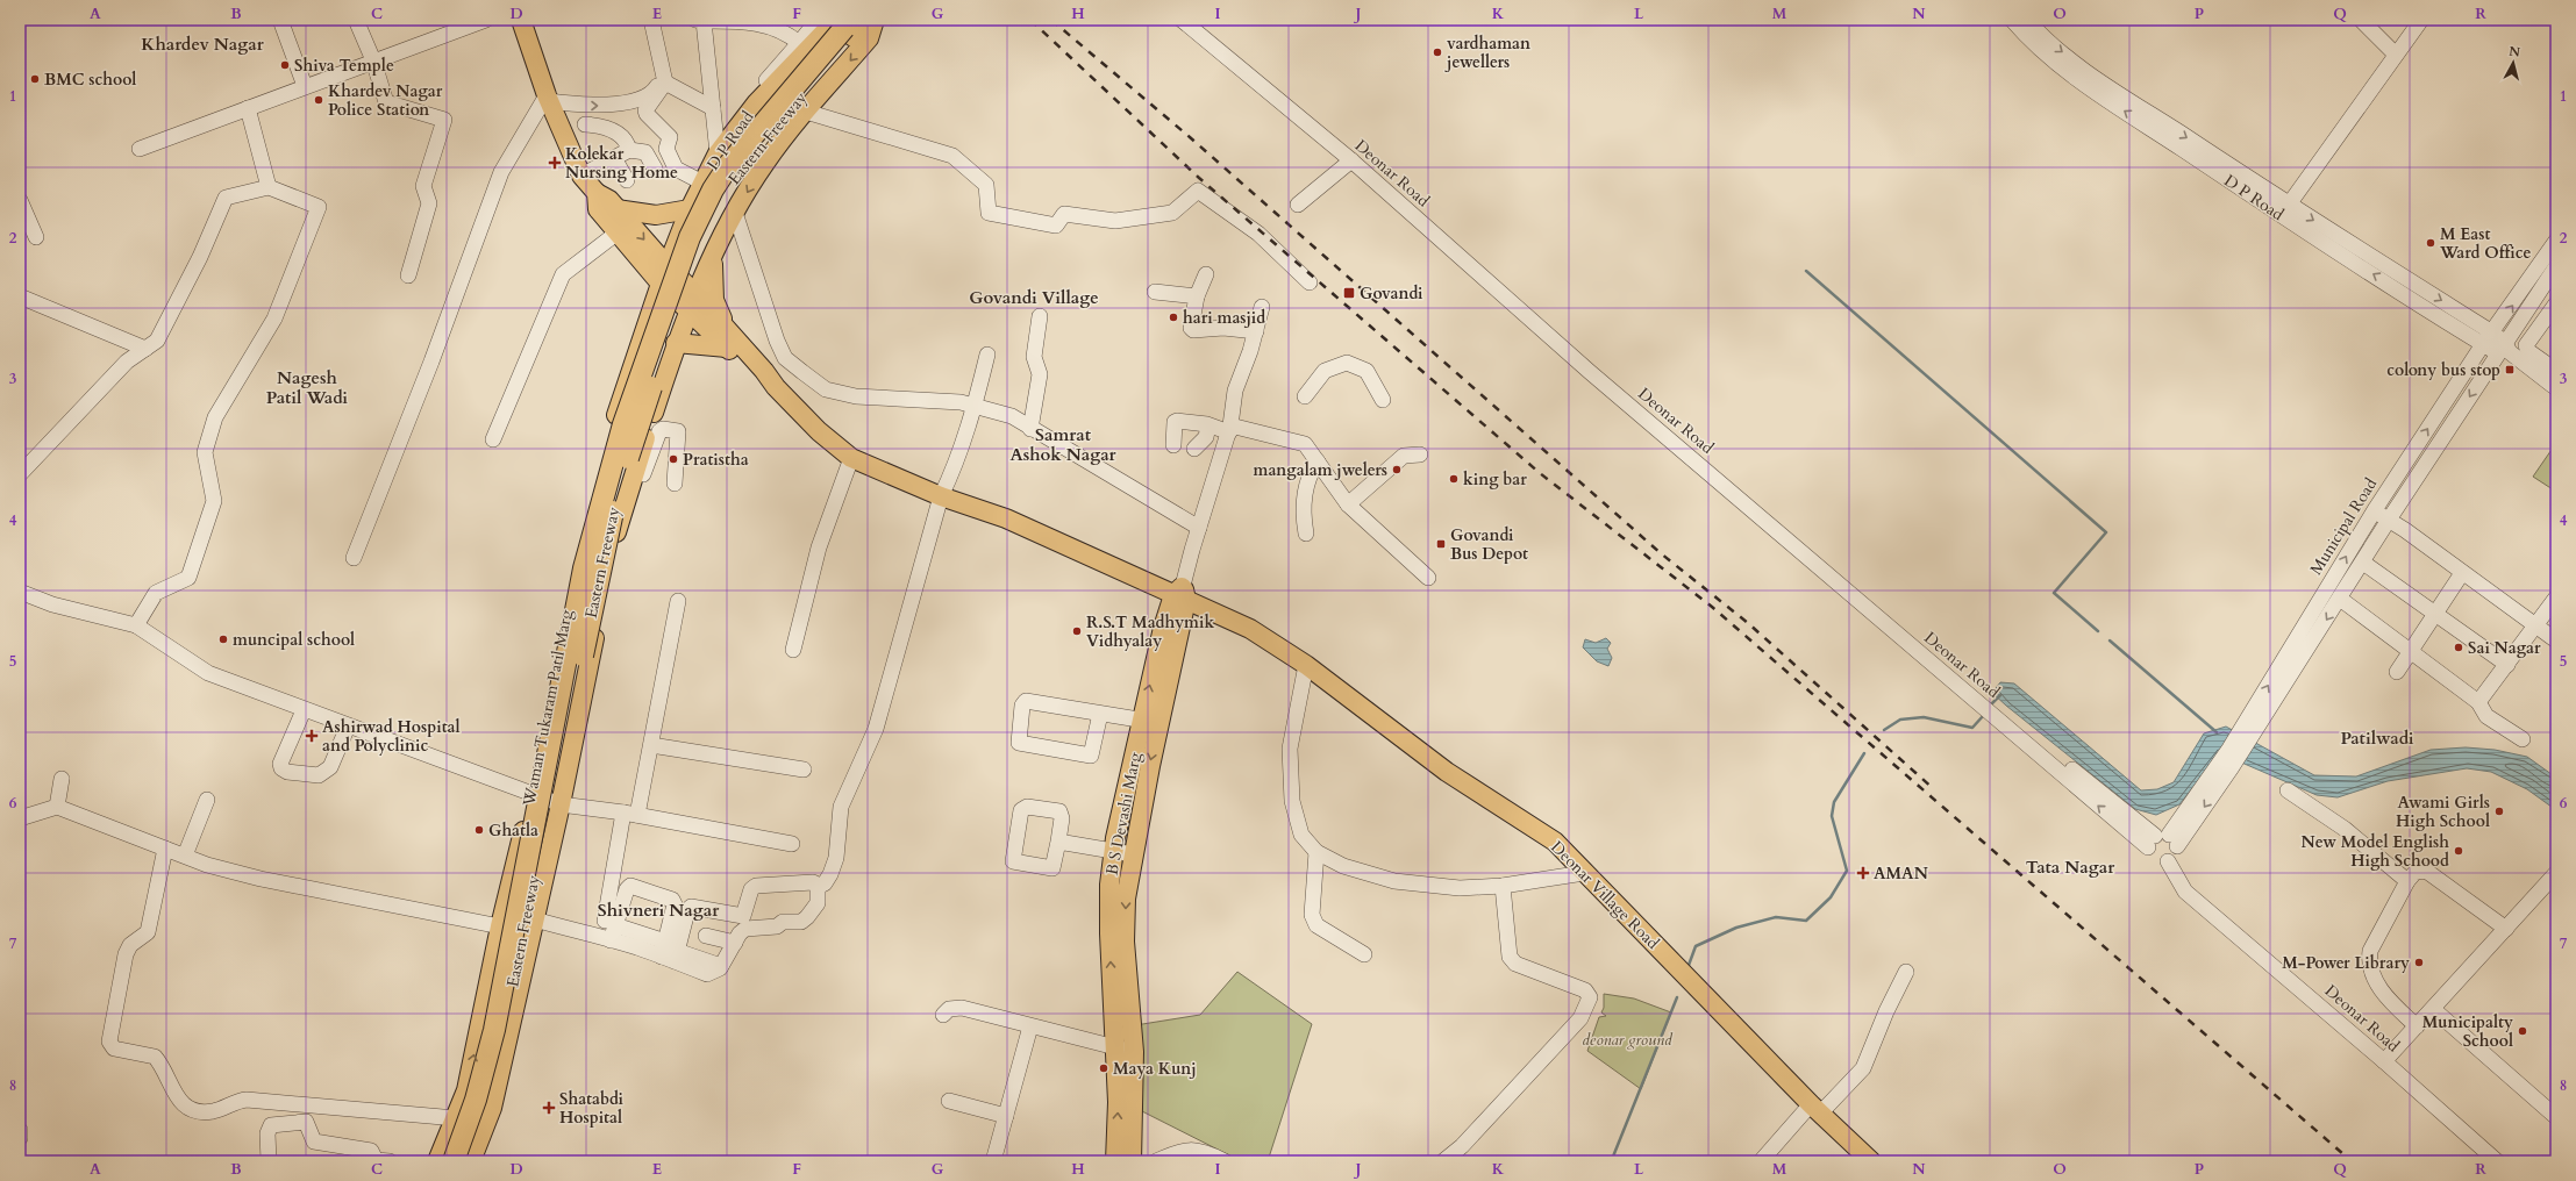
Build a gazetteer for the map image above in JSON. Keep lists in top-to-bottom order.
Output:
{
  "streets": {
    "highway": ["Eastern Freeway"],
    "main road": [
      "D P Road",
      "Waman Tukaram Patil Marg",
      "B S Devashi Marg",
      "Deonar Village Road"
    ],
    "street": ["Deonar Road", "Municipal Road"]
  },
  "crossings": [
    ["Eastern Freeway", "D P Road"],
    ["D P Road", "Municipal Road"],
    ["D P Road", "Waman Tukaram Patil Marg"],
    ["Deonar Road", "Municipal Road"],
    ["Waman Tukaram Patil Marg", "Deonar Village Road"],
    ["B S Devashi Marg", "Deonar Village Road"]
  ],
  "districts": [
    "Khardev Nagar",
    "Govandi Village",
    "Nagesh Patil Wadi",
    "Samrat Ashok Nagar",
    "Patilwadi",
    "Tata Nagar",
    "Shivneri Nagar"
  ],
  "parks": ["deonar ground"],
  "places": {
    "other": [
      "vardhaman jewellers",
      "Shiva Temple",
      "BMC school",
      "Khardev Nagar Police Station",
      "M East Ward Office",
      "hari masjid",
      "Pratistha",
      "mangalam jwelers",
      "king bar",
      "R.S.T Madhymik Vidhyalay",
      "muncipal school",
      "Sai Nagar",
      "Awami Girls High School",
      "Ghatla",
      "New Model English High Schood",
      "M-Power Library",
      "Municipalty School",
      "Maya Kunj"
    ],
    "health": [
      "Kolekar Nursing Home",
      "Ashirwad Hospital and Polyclinic",
      "AMAN",
      "Shatabdi Hospital"
    ],
    "transit": ["Govandi", "colony bus stop", "Govandi Bus Depot"]
  },
  "north": "top",
  "grid": {
    "columns": [
      "A",
      "B",
      "C",
      "D",
      "E",
      "F",
      "G",
      "H",
      "I",
      "J",
      "K",
      "L",
      "M",
      "N",
      "O",
      "P",
      "Q",
      "R"
    ],
    "rows": [
      "1",
      "2",
      "3",
      "4",
      "5",
      "6",
      "7",
      "8"
    ]
  }
}
